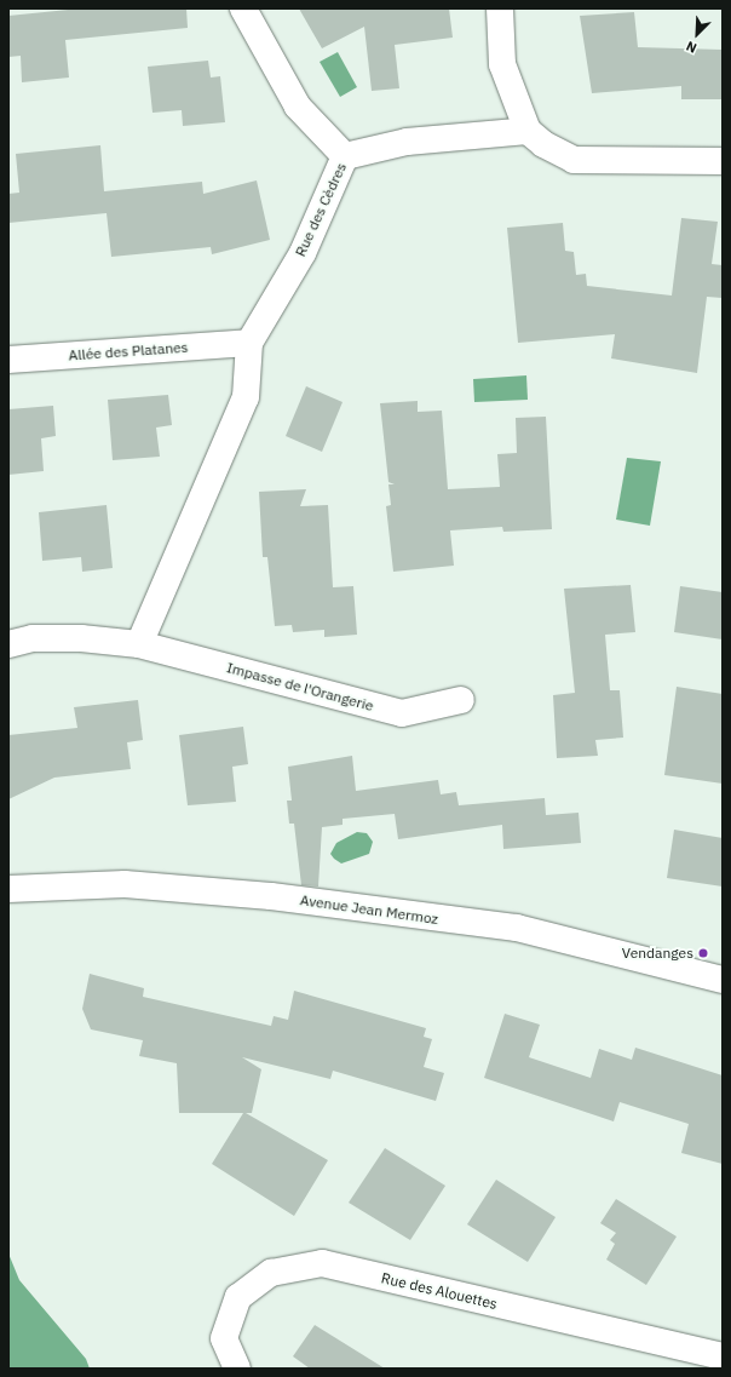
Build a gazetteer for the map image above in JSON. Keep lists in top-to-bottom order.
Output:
{
  "streets": {
    "street": [
      "Rue des Cèdres",
      "Allée des Platanes",
      "Impasse de l'Orangerie",
      "Avenue Jean Mermoz",
      "Rue des Alouettes"
    ]
  },
  "crossings": [
    ["Rue des Cèdres", "Allée des Platanes"]
  ],
  "places": ["Vendanges"],
  "north": "bottom left"
}
